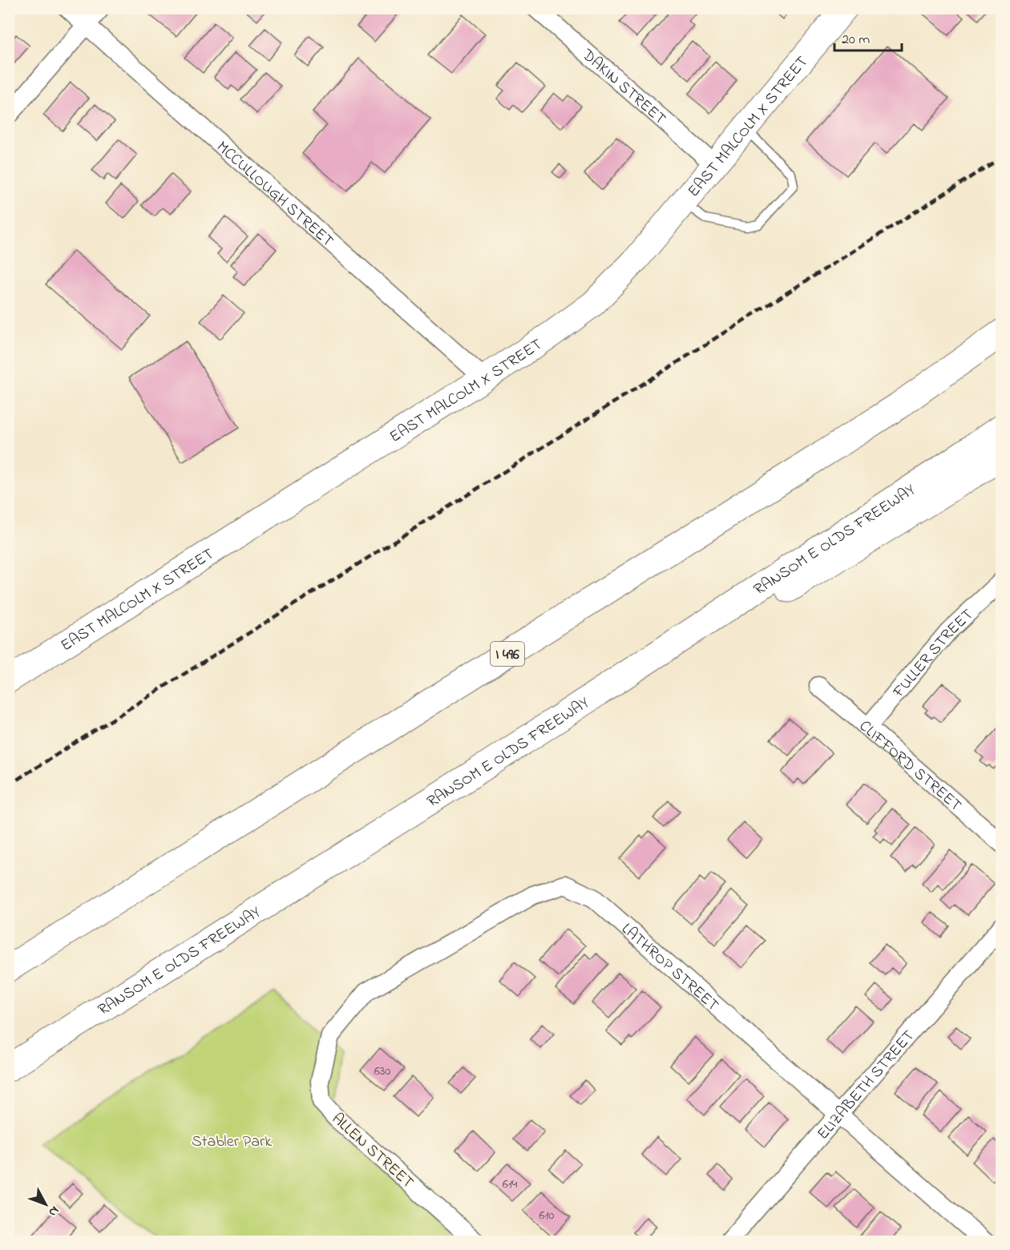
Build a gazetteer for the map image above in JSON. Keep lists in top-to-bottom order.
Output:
{
  "streets": {
    "highway": ["RANSOM E OLDS FREEWAY", "I 496"],
    "street": [
      "DAKIN STREET",
      "EAST MALCOLM X STREET",
      "MCCULLOUGH STREET",
      "FULLER STREET",
      "CLIFFORD STREET",
      "LATHROP STREET",
      "ELIZABETH STREET",
      "ALLEN STREET"
    ]
  },
  "crossings": [
    ["DAKIN STREET", "EAST MALCOLM X STREET"],
    ["EAST MALCOLM X STREET", "MCCULLOUGH STREET"],
    ["FULLER STREET", "CLIFFORD STREET"],
    ["LATHROP STREET", "ELIZABETH STREET"],
    ["LATHROP STREET", "ALLEN STREET"]
  ],
  "parks": ["Stabler Park"],
  "house_numbers": ["630", "614", "610"],
  "scale_bar": "20 m",
  "north": "bottom right"
}
